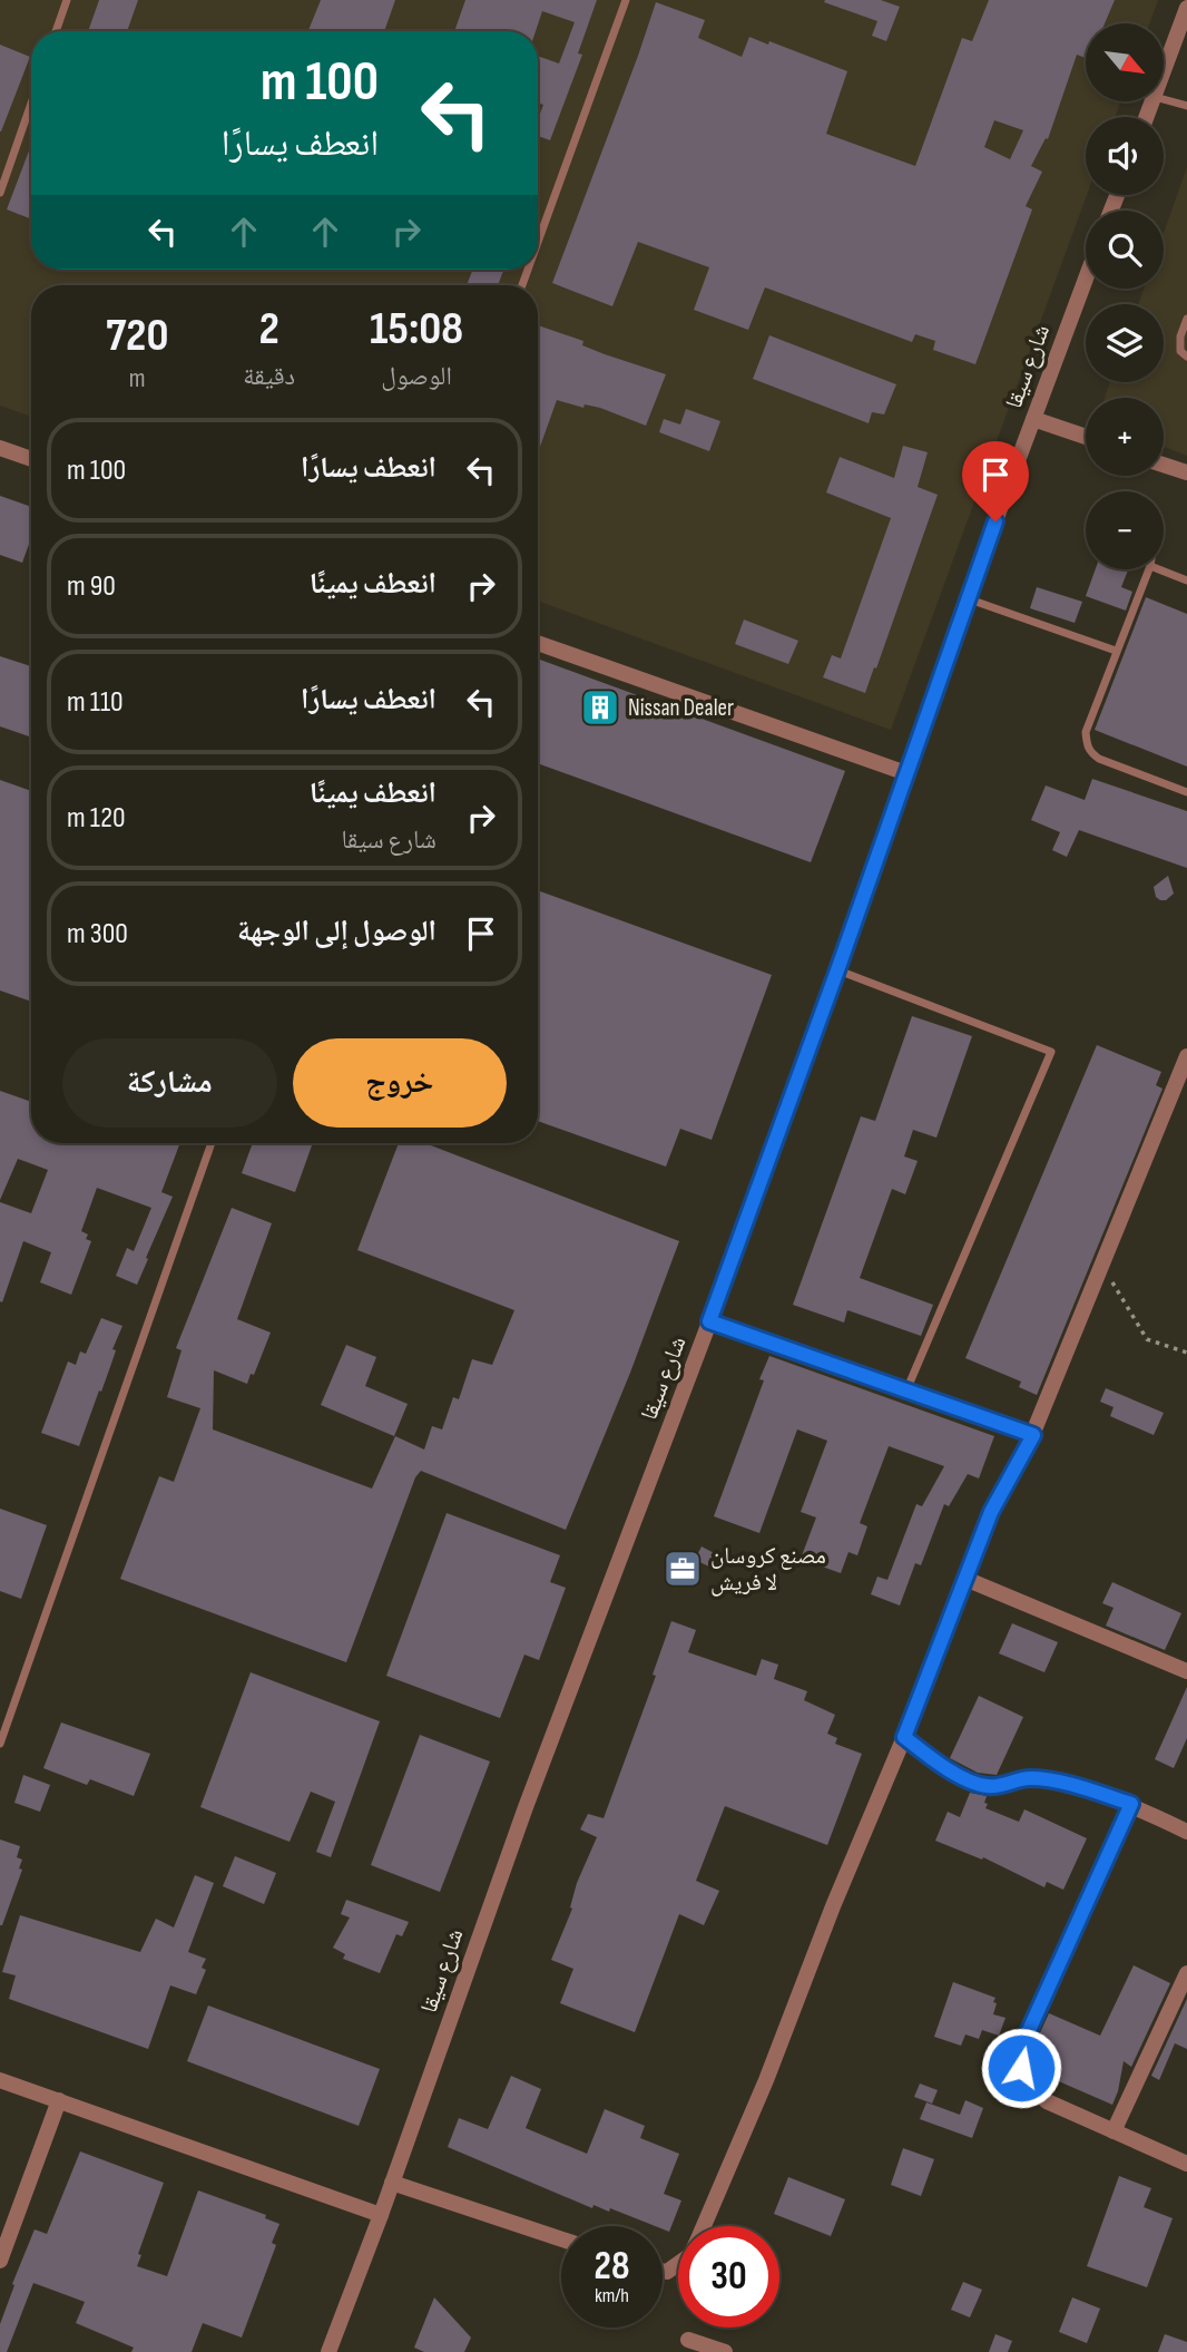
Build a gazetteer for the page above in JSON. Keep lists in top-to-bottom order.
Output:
{
  "streets": {
    "street": ["شارع سيقا"]
  },
  "places": {
    "building": ["Nissan Dealer"],
    "office": ["مصنع كروسان لا فريش"]
  },
  "north": "bottom right",
  "page": {
    "map_buttons": ["+", "−"],
    "turn": ["100 m", "انعطف يسارًا"],
    "eta": [
      "15:08",
      "الوصول",
      "2",
      "دقيقة",
      "720",
      "m"
    ],
    "list": [
      {
        "name": "انعطف يسارًا",
        "value": "100 m"
      },
      {
        "name": "انعطف يمينًا",
        "value": "90 m"
      },
      {
        "name": "انعطف يسارًا",
        "value": "110 m"
      },
      {
        "name": "انعطف يمينًا",
        "note": "شارع سيقا",
        "value": "120 m"
      },
      {
        "name": "الوصول إلى الوجهة",
        "value": "300 m"
      }
    ],
    "buttons": ["خروج", "مشاركة"],
    "speed": "28 km/h",
    "limit": "30"
  }
}
